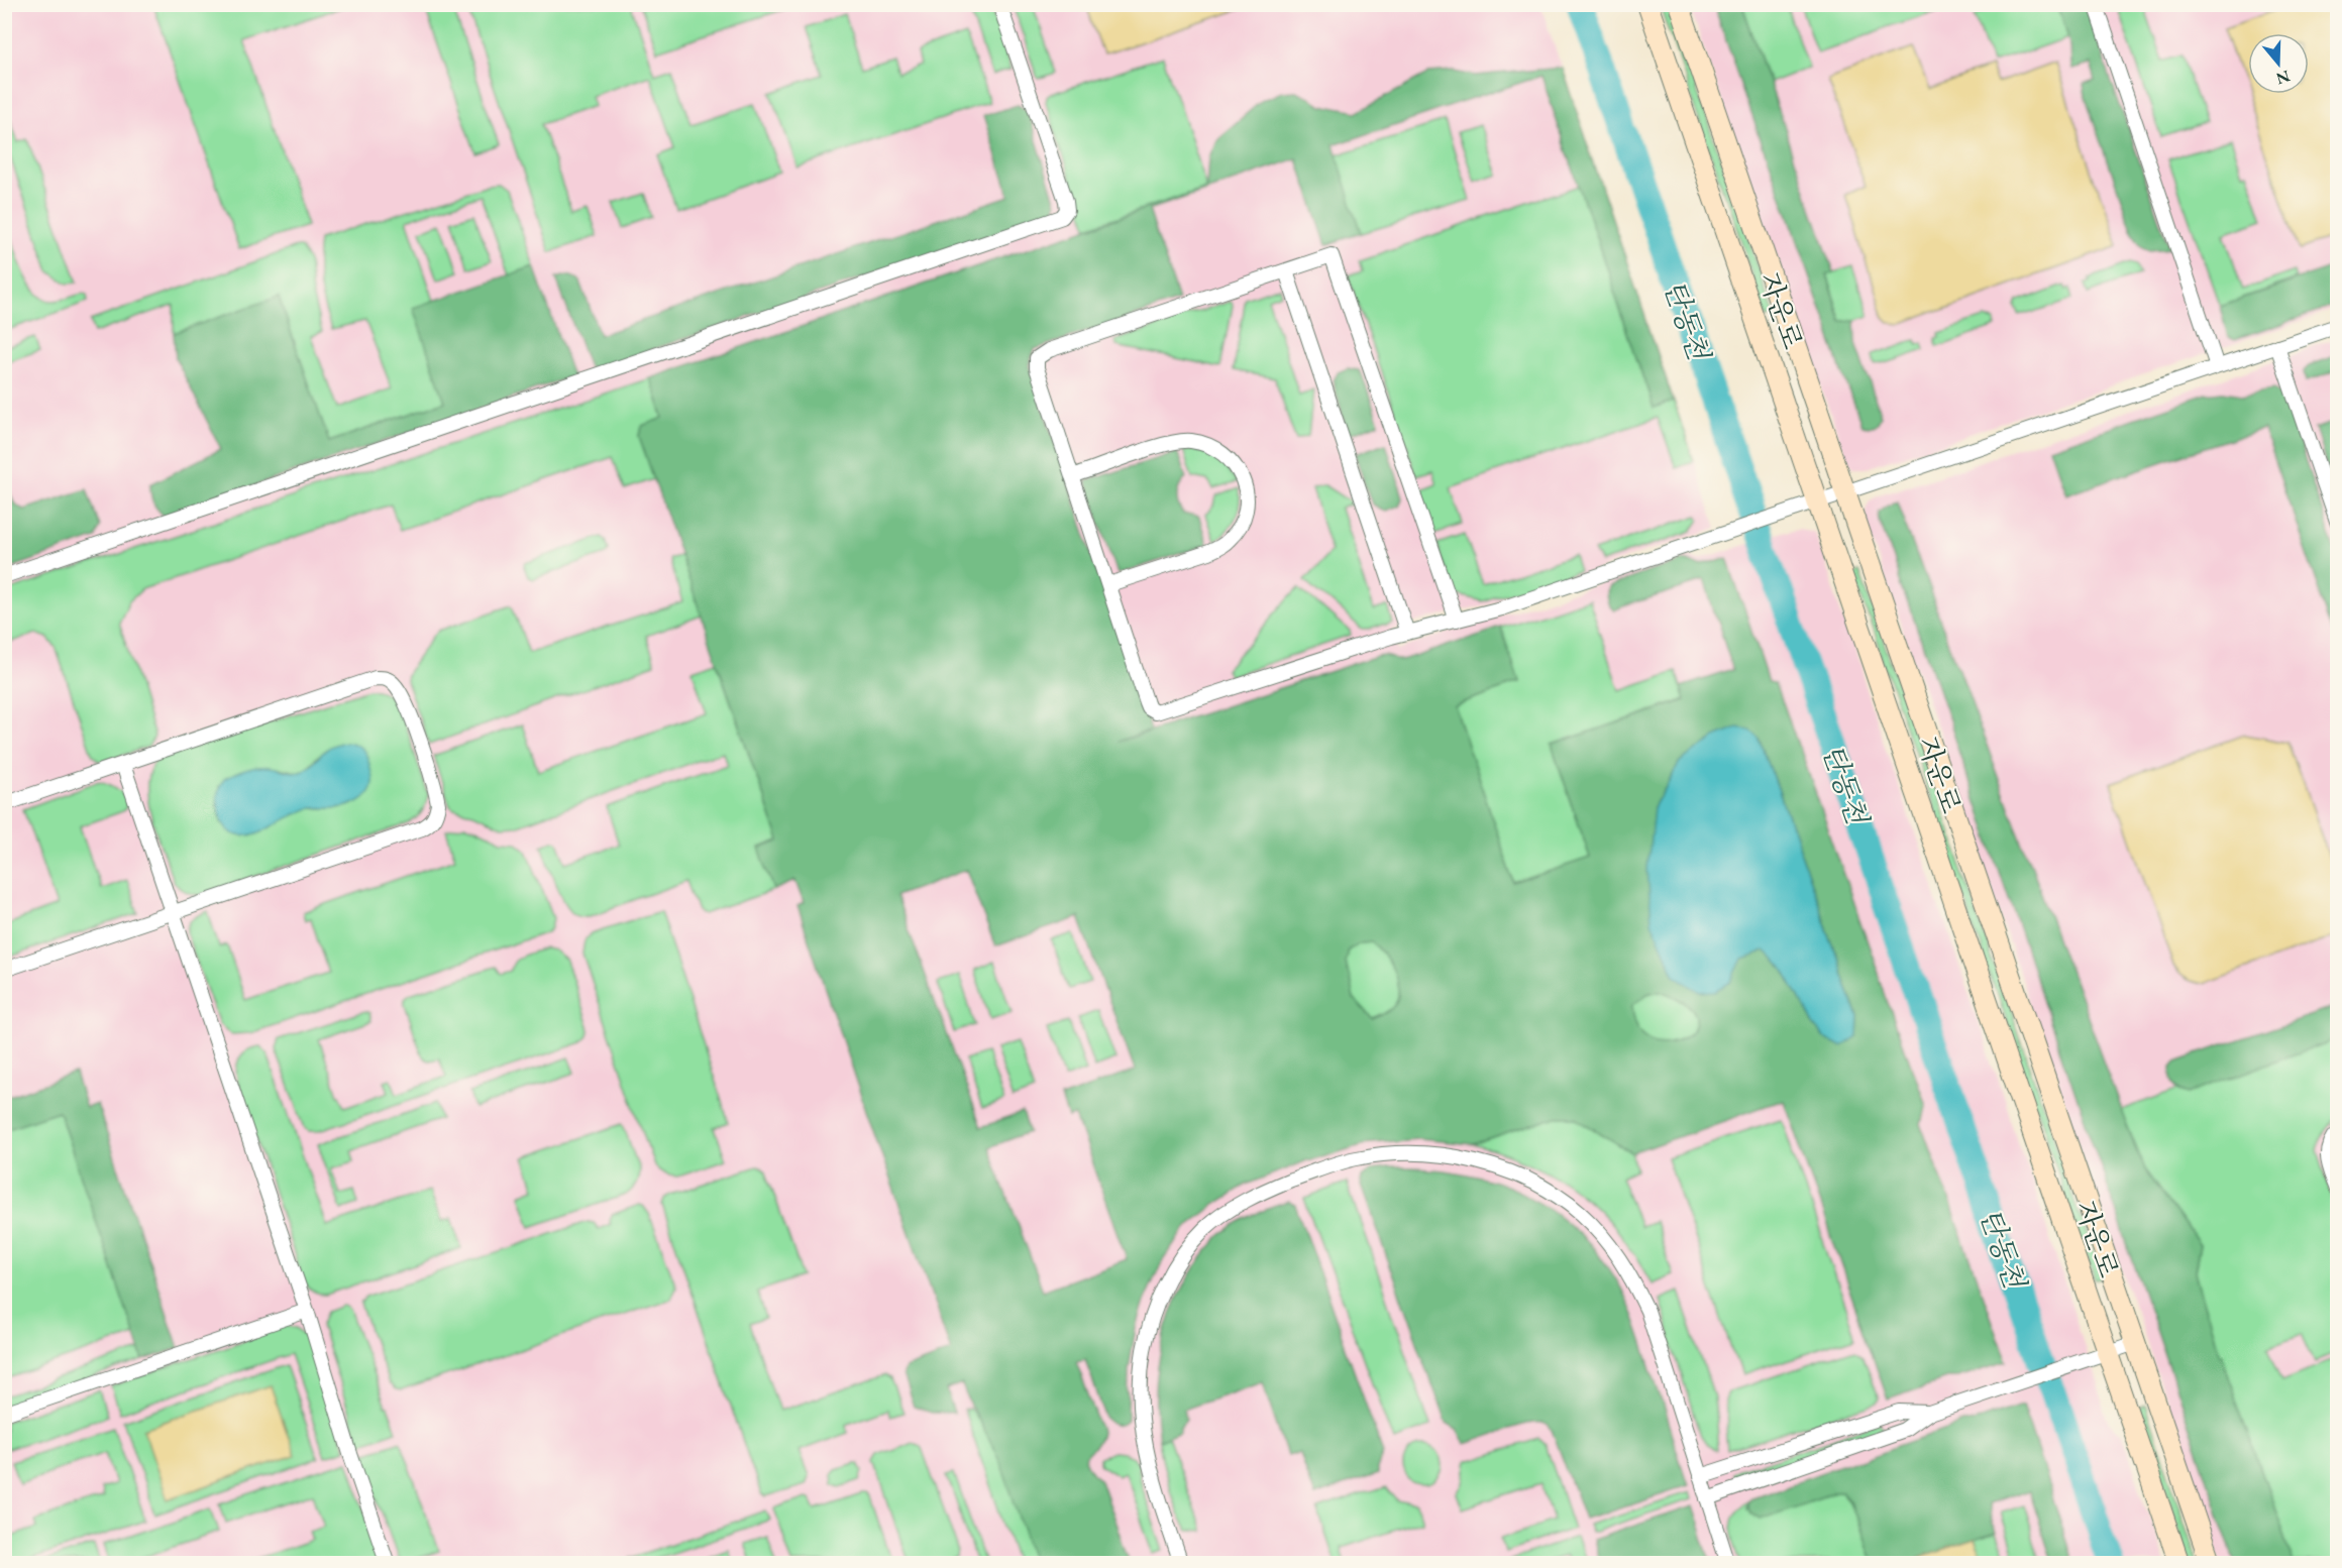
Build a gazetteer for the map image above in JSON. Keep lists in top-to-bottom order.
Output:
{
  "streets": {
    "street": ["자운로"]
  },
  "water": ["탄동천"],
  "north": "bottom"
}
